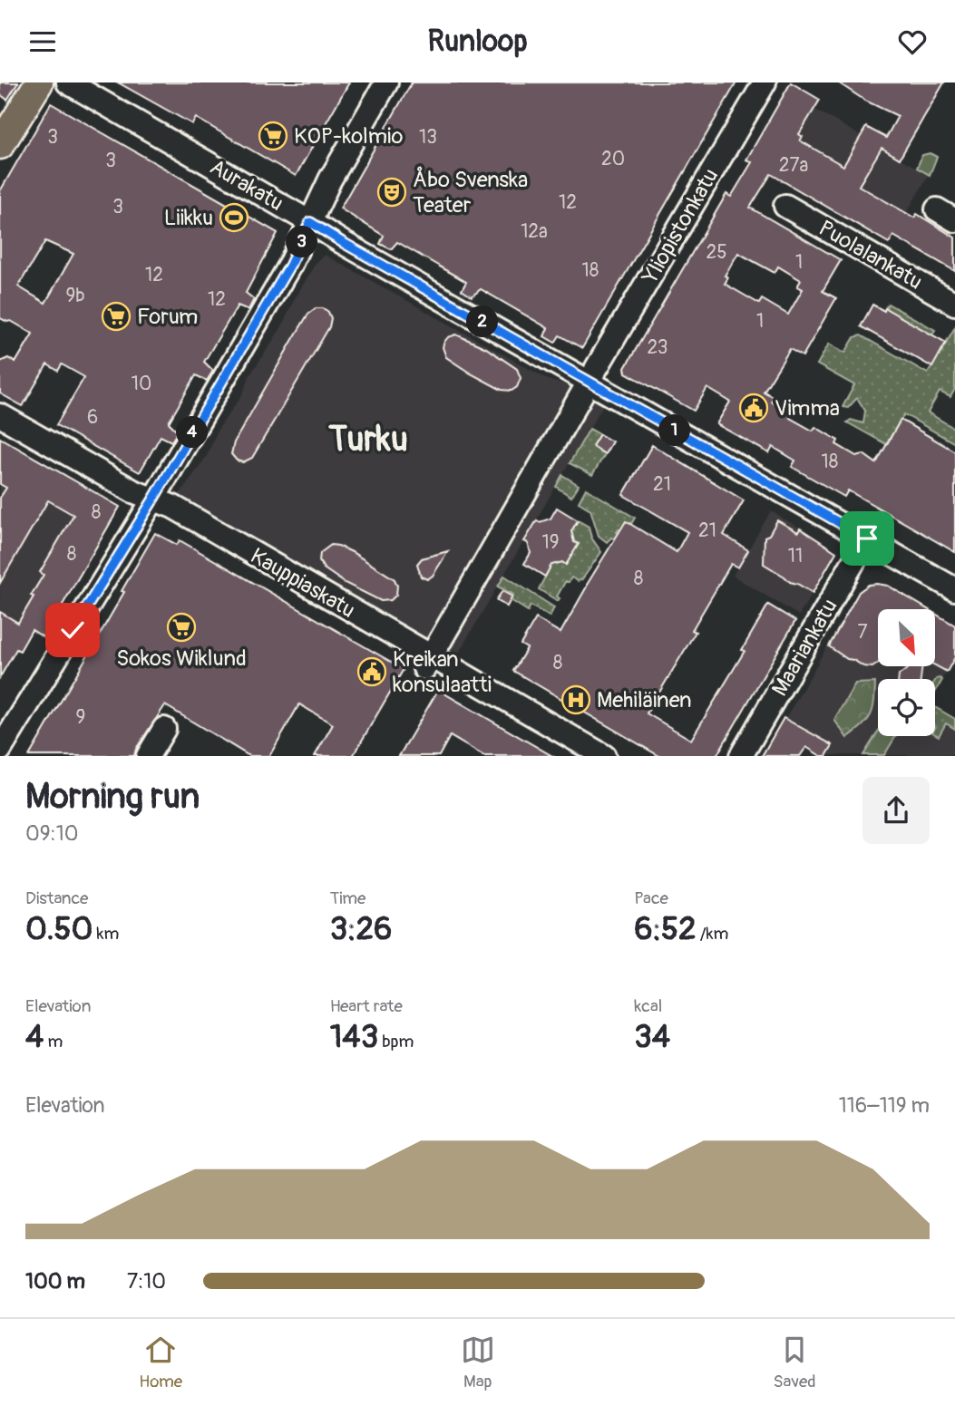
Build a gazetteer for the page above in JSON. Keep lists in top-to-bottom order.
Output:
{
  "streets": {
    "street": [
      "Aurakatu",
      "Yliopistonkatu",
      "Puolalankatu",
      "Kauppiaskatu",
      "Maariankatu"
    ]
  },
  "crossings": [
    ["Aurakatu", "Maariankatu"]
  ],
  "districts": ["Turku"],
  "places": {
    "supermarket": ["KOP-kolmio", "Forum", "Sokos Wiklund"],
    "theatre": ["Åbo Svenska Teater"],
    "sports": ["Liikku"],
    "public building": ["Vimma", "Kreikan konsulaatti"],
    "hospital": ["Mehiläinen"]
  },
  "house_numbers": [
    "3",
    "13",
    "20",
    "3",
    "27a",
    "12",
    "3",
    "12a",
    "25",
    "1",
    "18",
    "12",
    "9b",
    "12",
    "1",
    "23",
    "10",
    "6",
    "18",
    "21",
    "8",
    "21",
    "19",
    "8",
    "11",
    "8",
    "7",
    "8",
    "9"
  ],
  "north": "bottom right",
  "page": {
    "header": "Runloop",
    "pins": [
      "3",
      "2",
      "1",
      "4"
    ],
    "heading": ["Morning run", "09:10"],
    "stats": [
      ["Distance", "0.50 km"],
      ["Time", "3:26"],
      ["Pace", "6:52 /km"],
      ["Elevation", "4 m"],
      ["Heart rate", "143 bpm"],
      ["kcal", "34"]
    ],
    "chart": ["Elevation", "116–119 m"],
    "list": [
      {
        "name": "100 m",
        "note": "7:10"
      }
    ],
    "tabs": ["Home", "Map", "Saved"]
  }
}
